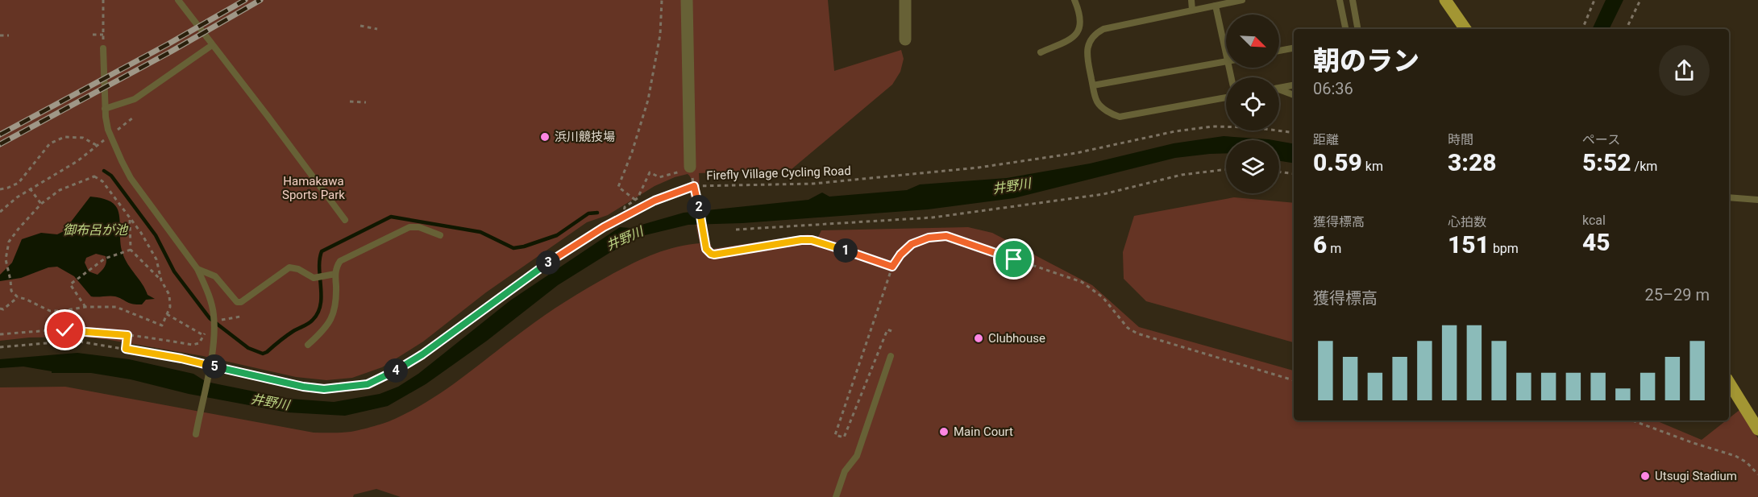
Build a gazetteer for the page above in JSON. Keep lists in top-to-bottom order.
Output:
{
  "streets": {
    "path": ["Firefly Village Cycling Road"]
  },
  "water": ["井野川", "御布呂が池"],
  "parks": ["Hamakawa Sports Park"],
  "places": [
    "浜川競技場",
    "Clubhouse",
    "Main Court",
    "Utsugi Stadium"
  ],
  "north": "bottom right",
  "page": {
    "heading": ["朝のラン", "06:36"],
    "stats": [
      ["距離", "0.59 km"],
      ["時間", "3:28"],
      ["ペース", "5:52 /km"],
      ["獲得標高", "6 m"],
      ["心拍数", "151 bpm"],
      ["kcal", "45"]
    ],
    "pins": [
      "2",
      "1",
      "3",
      "5",
      "4"
    ],
    "chart": ["獲得標高", "25–29 m"]
  }
}
